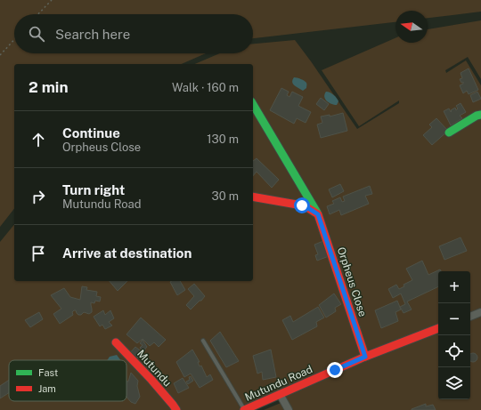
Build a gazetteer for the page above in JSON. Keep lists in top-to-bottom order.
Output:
{
  "streets": {
    "street": ["Orpheus Close", "Mutundu", "Mutundu Road"]
  },
  "crossings": [
    ["Orpheus Close", "Mutundu Road"]
  ],
  "legend": ["Fast", "Jam"],
  "north": "left",
  "page": {
    "search": "Search here",
    "heading": ["2 min", "Walk · 160 m"],
    "list": [
      ["Continue", "Orpheus Close", "130 m"],
      ["Turn right", "Mutundu Road", "30 m"],
      "Arrive at destination"
    ],
    "map_buttons": ["+", "−"]
  }
}
